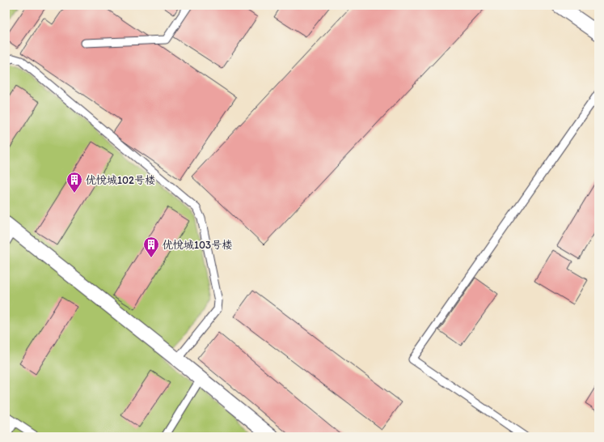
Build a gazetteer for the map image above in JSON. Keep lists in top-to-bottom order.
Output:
{
  "places": {
    "building": ["优悦城102号楼", "优悦城103号楼"]
  }
}
